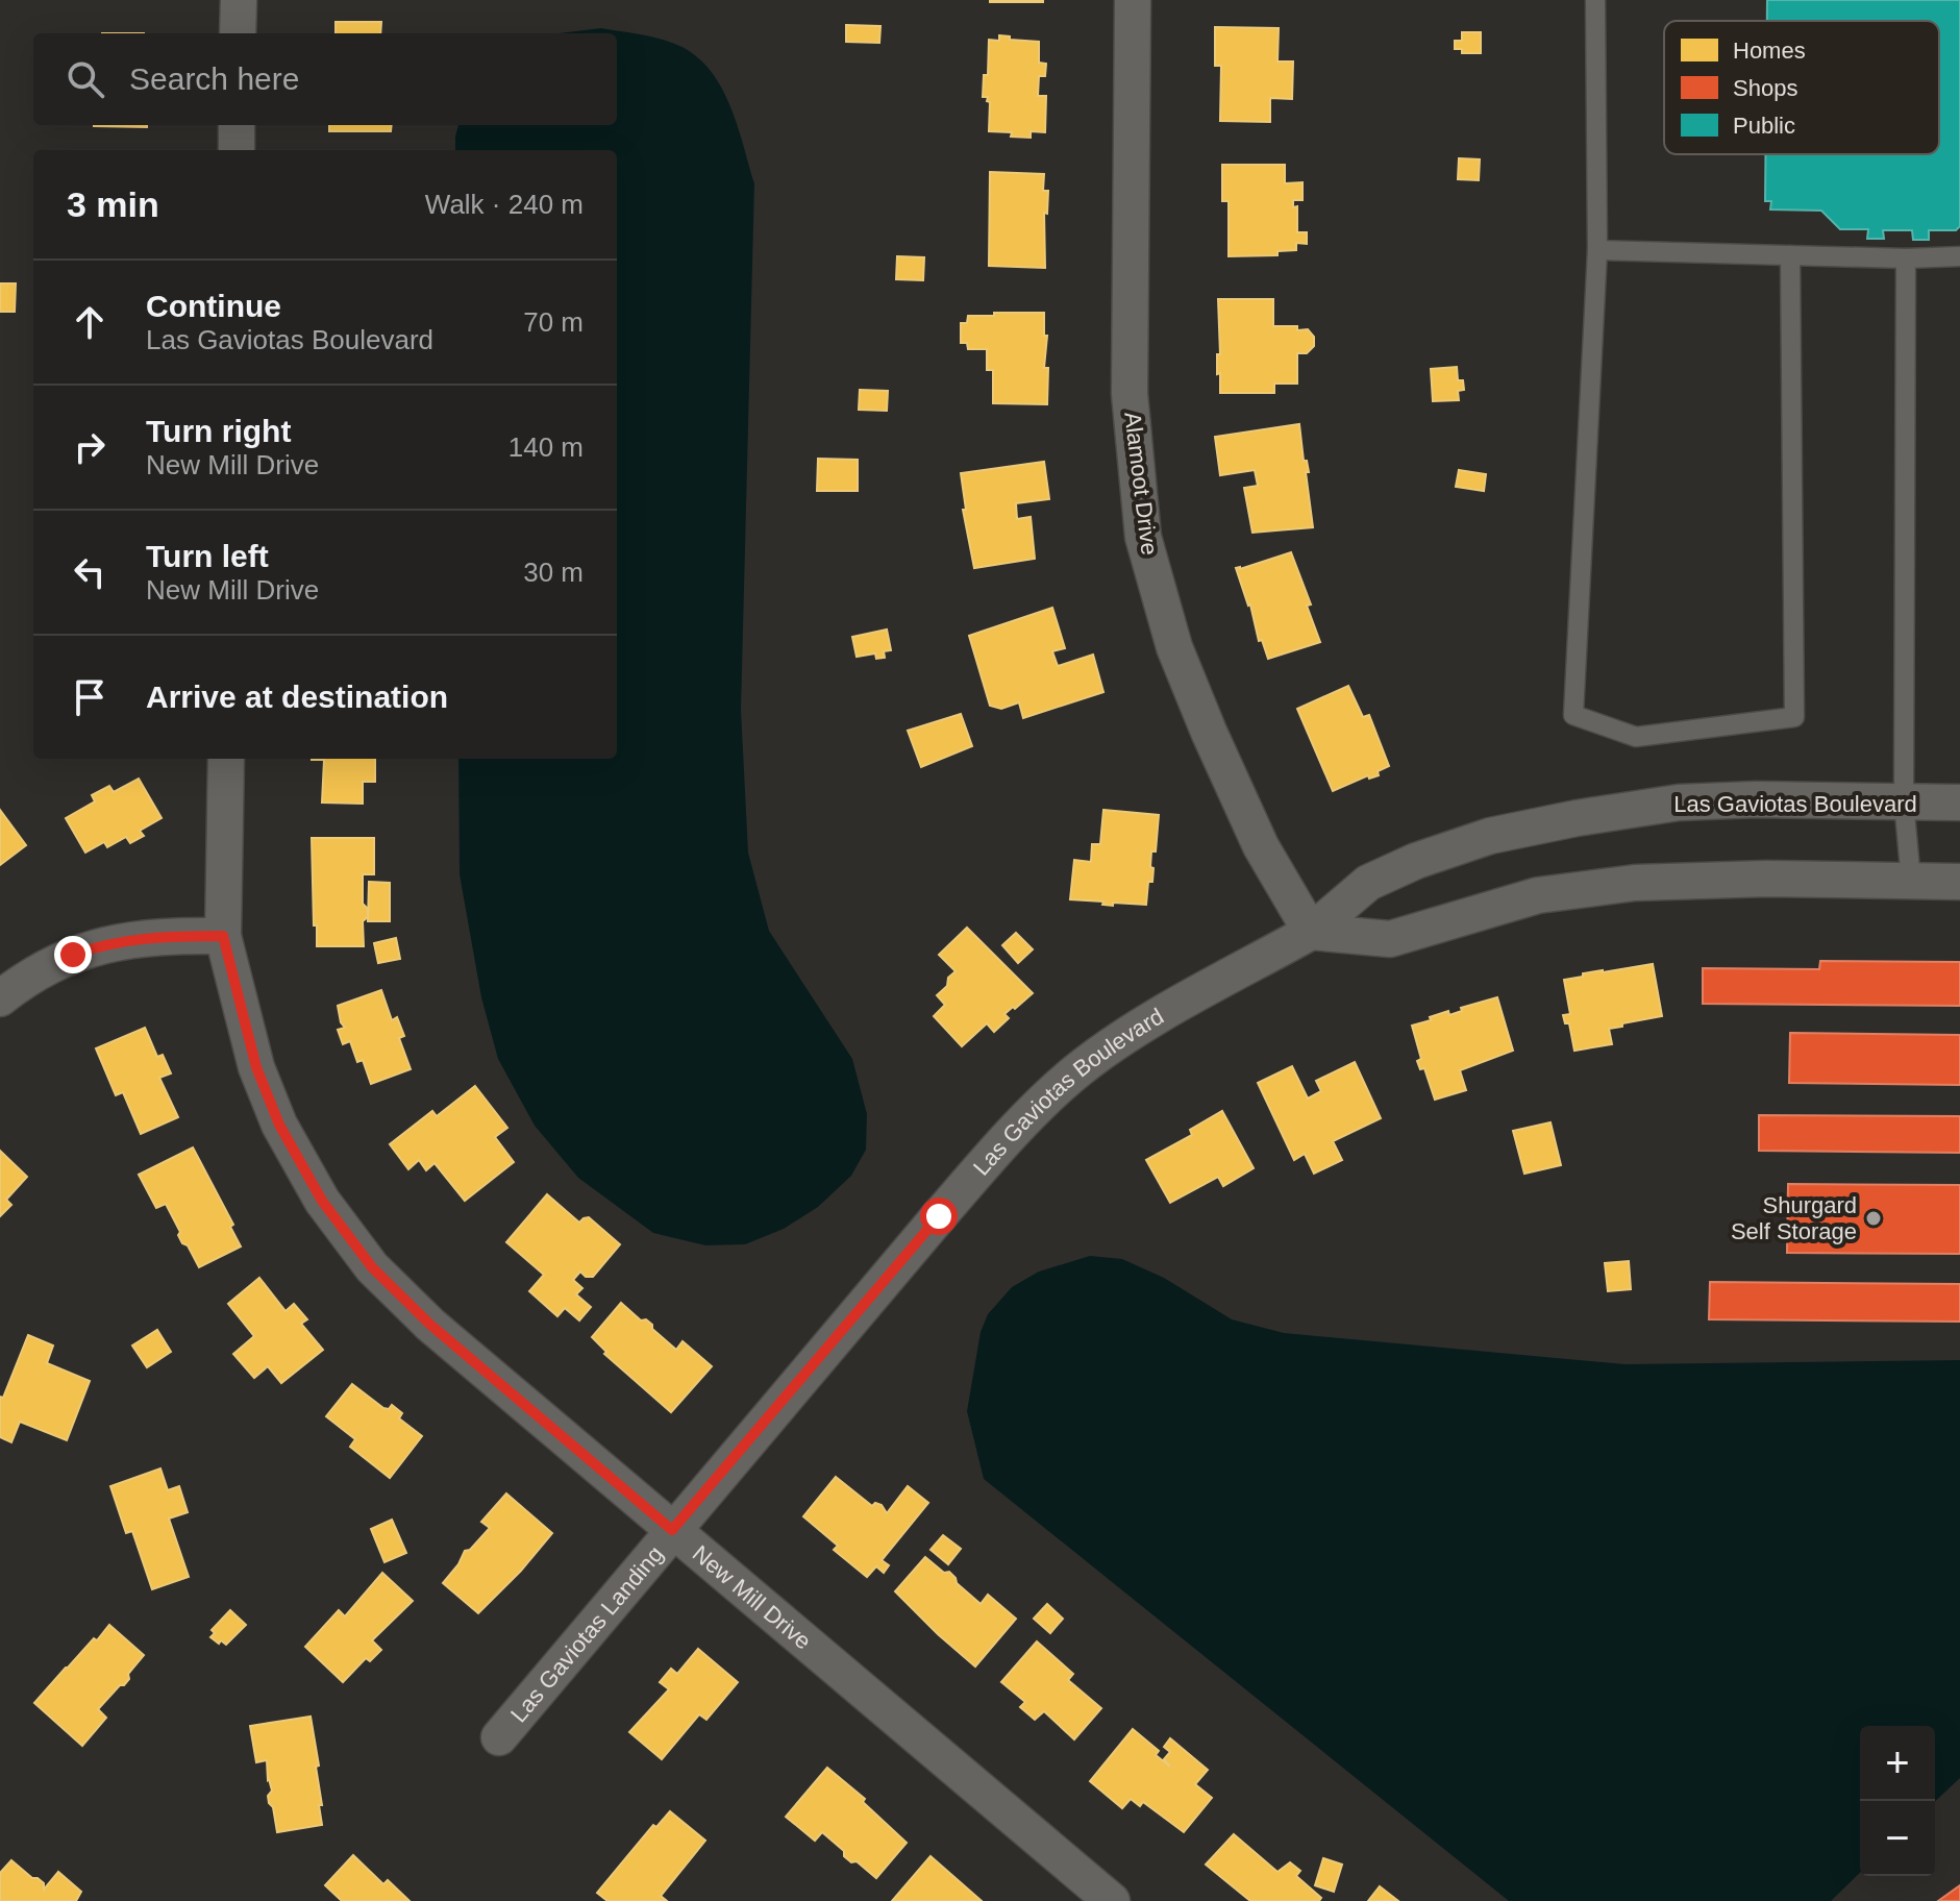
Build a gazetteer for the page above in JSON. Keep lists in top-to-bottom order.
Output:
{
  "streets": {
    "street": [
      "Alamoot Drive",
      "Las Gaviotas Boulevard",
      "New Mill Drive",
      "Las Gaviotas Landing"
    ]
  },
  "crossings": [
    ["Alamoot Drive", "Las Gaviotas Boulevard"],
    ["Las Gaviotas Boulevard", "New Mill Drive"],
    ["Las Gaviotas Boulevard", "Las Gaviotas Landing"],
    ["New Mill Drive", "Las Gaviotas Landing"]
  ],
  "places": ["Shurgard Self Storage"],
  "legend": ["Homes", "Shops", "Public"],
  "page": {
    "search": "Search here",
    "heading": ["3 min", "Walk · 240 m"],
    "list": [
      ["Continue", "Las Gaviotas Boulevard", "70 m"],
      ["Turn right", "New Mill Drive", "140 m"],
      ["Turn left", "New Mill Drive", "30 m"],
      "Arrive at destination"
    ],
    "map_buttons": ["+", "−"]
  }
}
